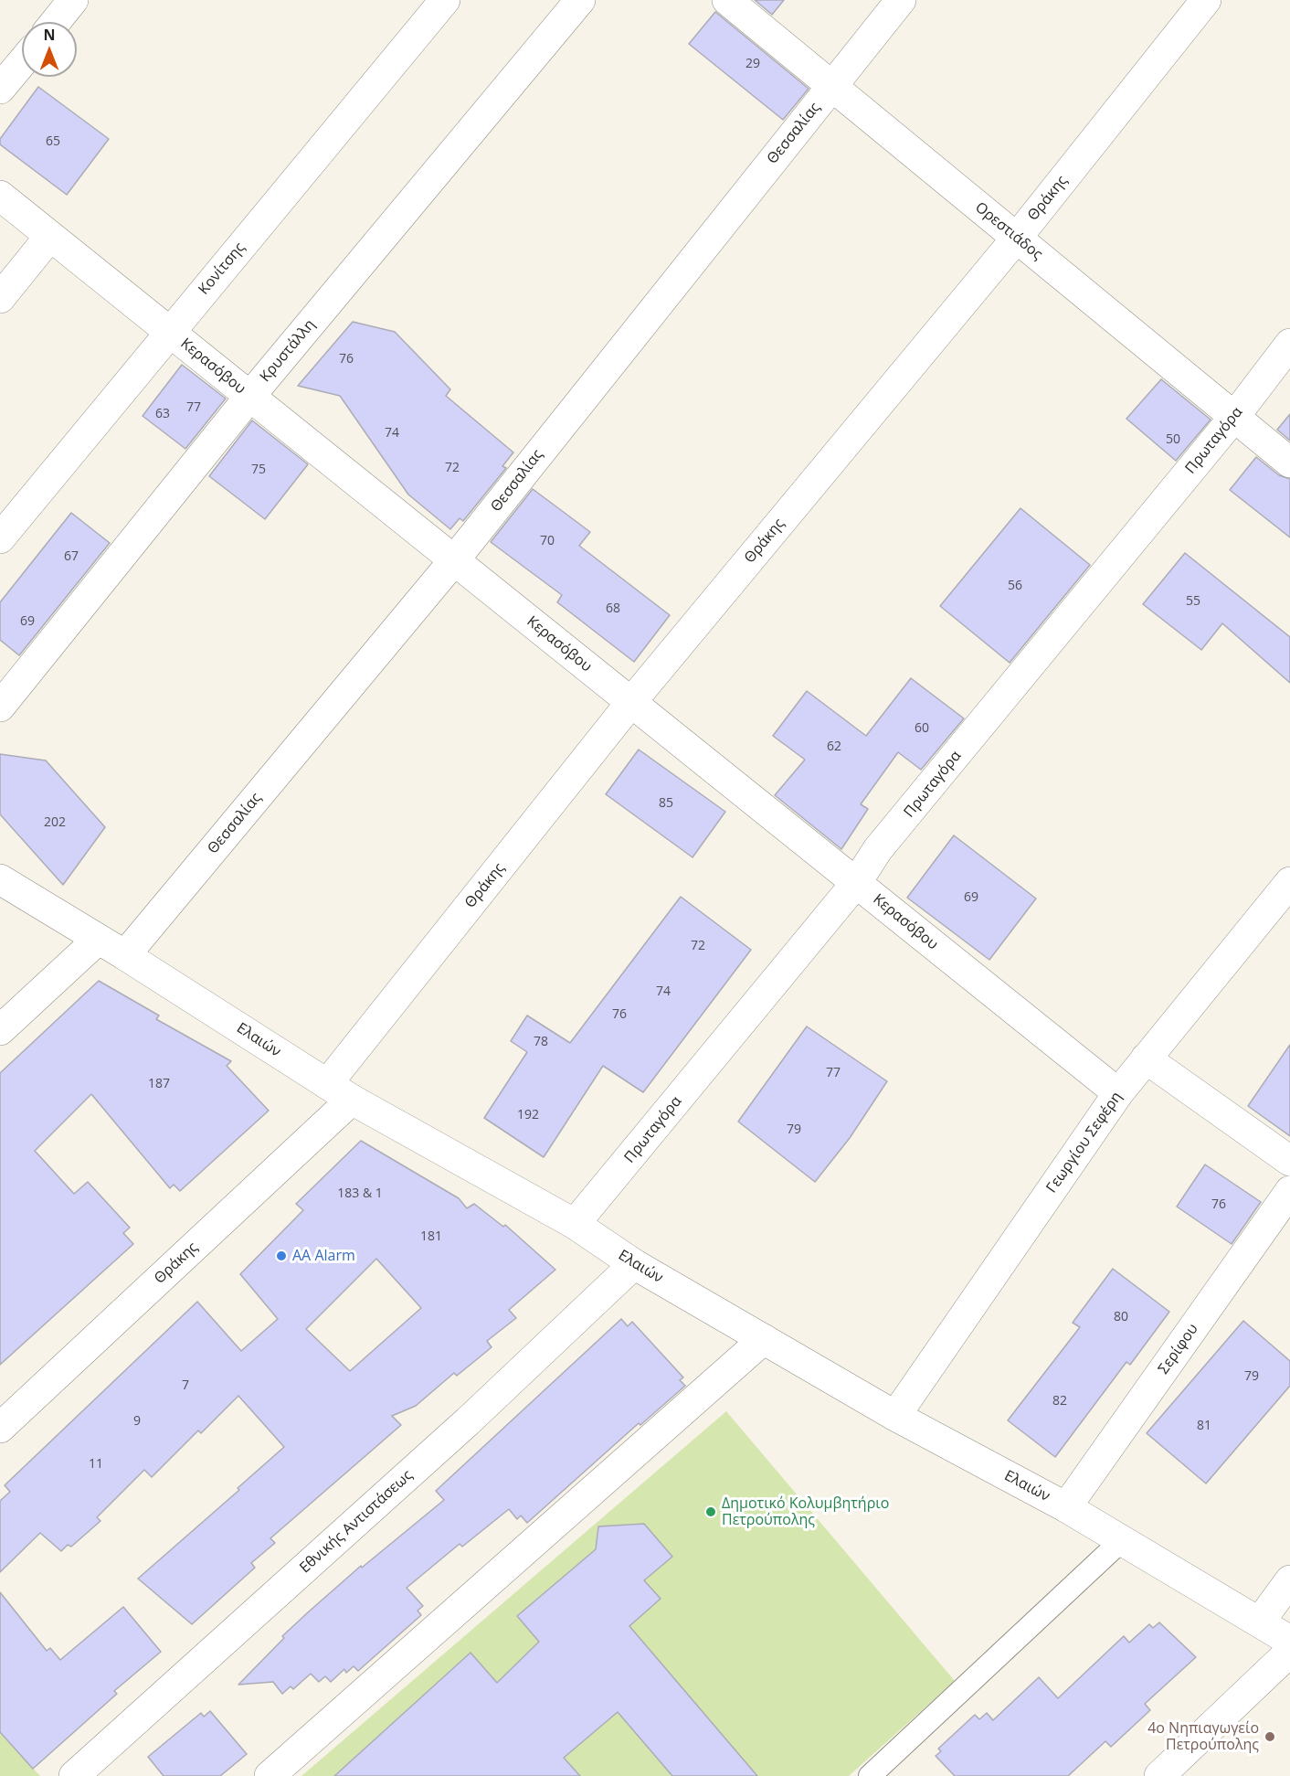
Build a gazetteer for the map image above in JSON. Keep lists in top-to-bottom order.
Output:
{
  "streets": {
    "street": [
      "Θεσσαλίας",
      "Θράκης",
      "Ορεστιάδος",
      "Κονίτσης",
      "Κρυστάλλη",
      "Κερασόβου",
      "Πρωταγόρα",
      "Ελαιών",
      "Γεωργίου Σεφέρη",
      "Σερίφου",
      "Εθνικής Αντιστάσεως"
    ]
  },
  "crossings": [
    ["Θεσσαλίας", "Ορεστιάδος"],
    ["Θεσσαλίας", "Κερασόβου"],
    ["Θεσσαλίας", "Ελαιών"],
    ["Θράκης", "Ορεστιάδος"],
    ["Θράκης", "Κερασόβου"],
    ["Θράκης", "Ελαιών"],
    ["Ορεστιάδος", "Πρωταγόρα"],
    ["Κονίτσης", "Κερασόβου"],
    ["Κρυστάλλη", "Κερασόβου"],
    ["Κερασόβου", "Πρωταγόρα"],
    ["Κερασόβου", "Γεωργίου Σεφέρη"],
    ["Πρωταγόρα", "Ελαιών"],
    ["Ελαιών", "Γεωργίου Σεφέρη"],
    ["Ελαιών", "Σερίφου"],
    ["Ελαιών", "Εθνικής Αντιστάσεως"]
  ],
  "places": ["AA Alarm", "Δημοτικό Κολυμβητήριο Πετρούπολης", "4ο Νηπιαγωγείο Πετρούπολης"],
  "house_numbers": [
    "29",
    "65",
    "76",
    "77",
    "63",
    "74",
    "50",
    "72",
    "75",
    "70",
    "67",
    "56",
    "55",
    "68",
    "69",
    "60",
    "62",
    "85",
    "202",
    "69",
    "72",
    "74",
    "76",
    "78",
    "77",
    "187",
    "192",
    "79",
    "183 & 1",
    "76",
    "181",
    "80",
    "79",
    "7",
    "82",
    "9",
    "81",
    "11"
  ],
  "north": "top"
}
